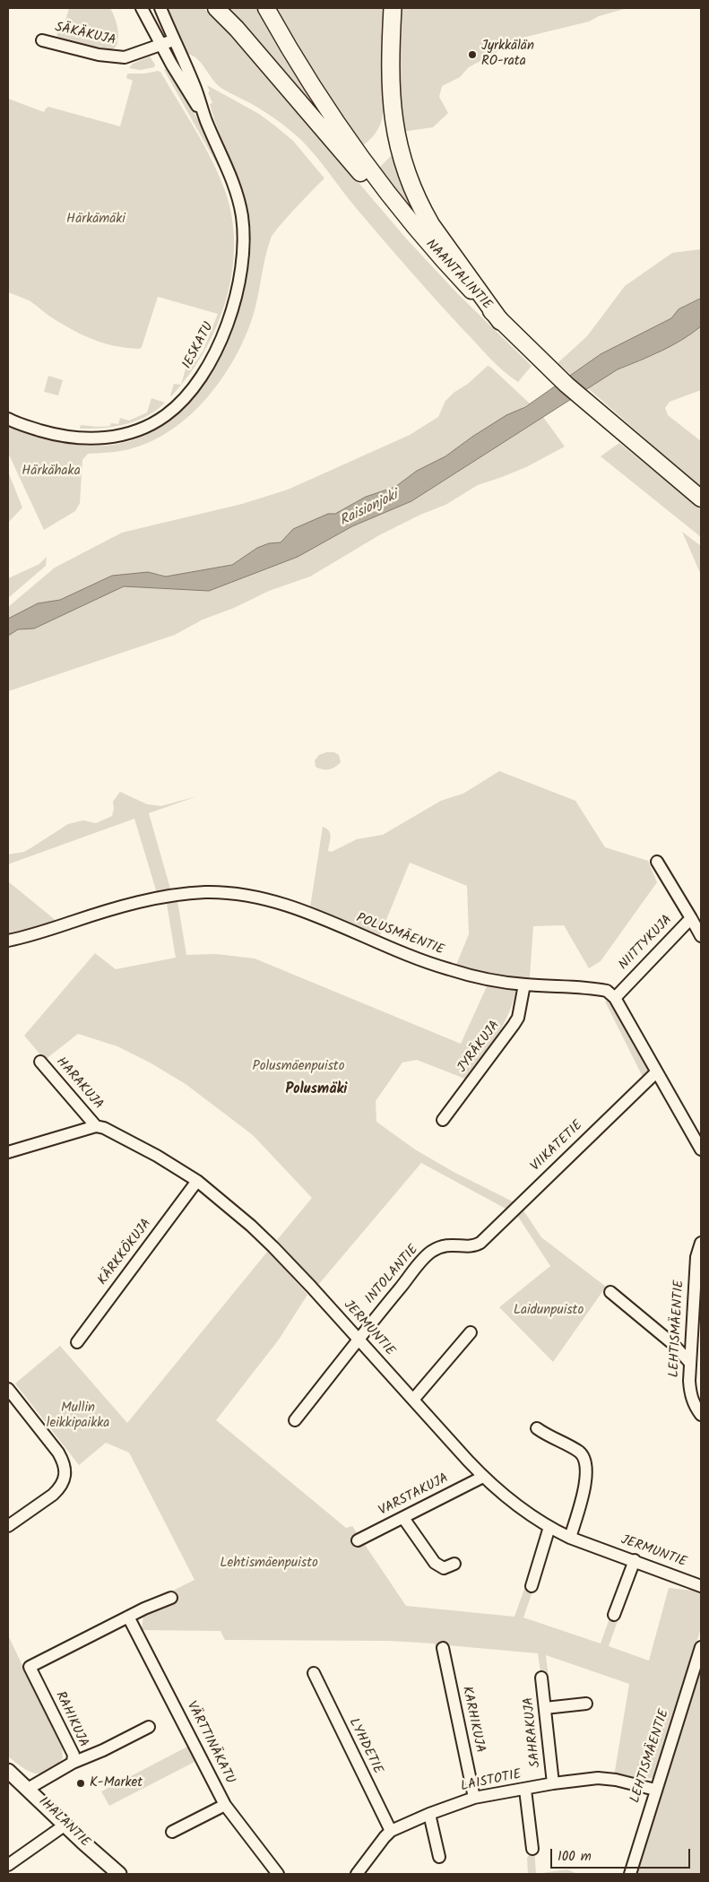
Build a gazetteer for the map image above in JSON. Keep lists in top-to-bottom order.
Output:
{
  "streets": {
    "main road": ["NAANTALINTIE"],
    "street": [
      "SÄKÄKUJA",
      "IESKATU",
      "POLUSMÄENTIE",
      "NIITTYKUJA",
      "JYRÄKUJA",
      "HARAKUJA",
      "VIIKATETIE",
      "KÄRKKÖKUJA",
      "INTOLANTIE",
      "JERMUNTIE",
      "LEHTISMÄENTIE",
      "VARSTAKUJA",
      "RAHIKUJA",
      "KARHIKUJA",
      "SAHRAKUJA",
      "VÄRTTINÄKATU",
      "LYHDETIE",
      "LAISTOTIE",
      "IHALANTIE"
    ]
  },
  "crossings": [
    ["SÄKÄKUJA", "IESKATU"],
    ["POLUSMÄENTIE", "NIITTYKUJA"],
    ["POLUSMÄENTIE", "JYRÄKUJA"],
    ["HARAKUJA", "JERMUNTIE"],
    ["VIIKATETIE", "INTOLANTIE"],
    ["KÄRKKÖKUJA", "JERMUNTIE"],
    ["INTOLANTIE", "JERMUNTIE"],
    ["JERMUNTIE", "VARSTAKUJA"],
    ["LEHTISMÄENTIE", "LAISTOTIE"],
    ["RAHIKUJA", "VÄRTTINÄKATU"],
    ["RAHIKUJA", "IHALANTIE"],
    ["KARHIKUJA", "LAISTOTIE"],
    ["SAHRAKUJA", "LAISTOTIE"],
    ["LYHDETIE", "LAISTOTIE"]
  ],
  "districts": ["Polusmäki"],
  "water": ["Raisionjoki"],
  "parks": [
    "Härkämäki",
    "Härkähaka",
    "Polusmäenpuisto",
    "Laidunpuisto",
    "Mullin leikkipaikka",
    "Lehtismäenpuisto"
  ],
  "places": ["Jyrkkälän RO-rata", "K-Market"],
  "scale_bar": "100 m"
}
